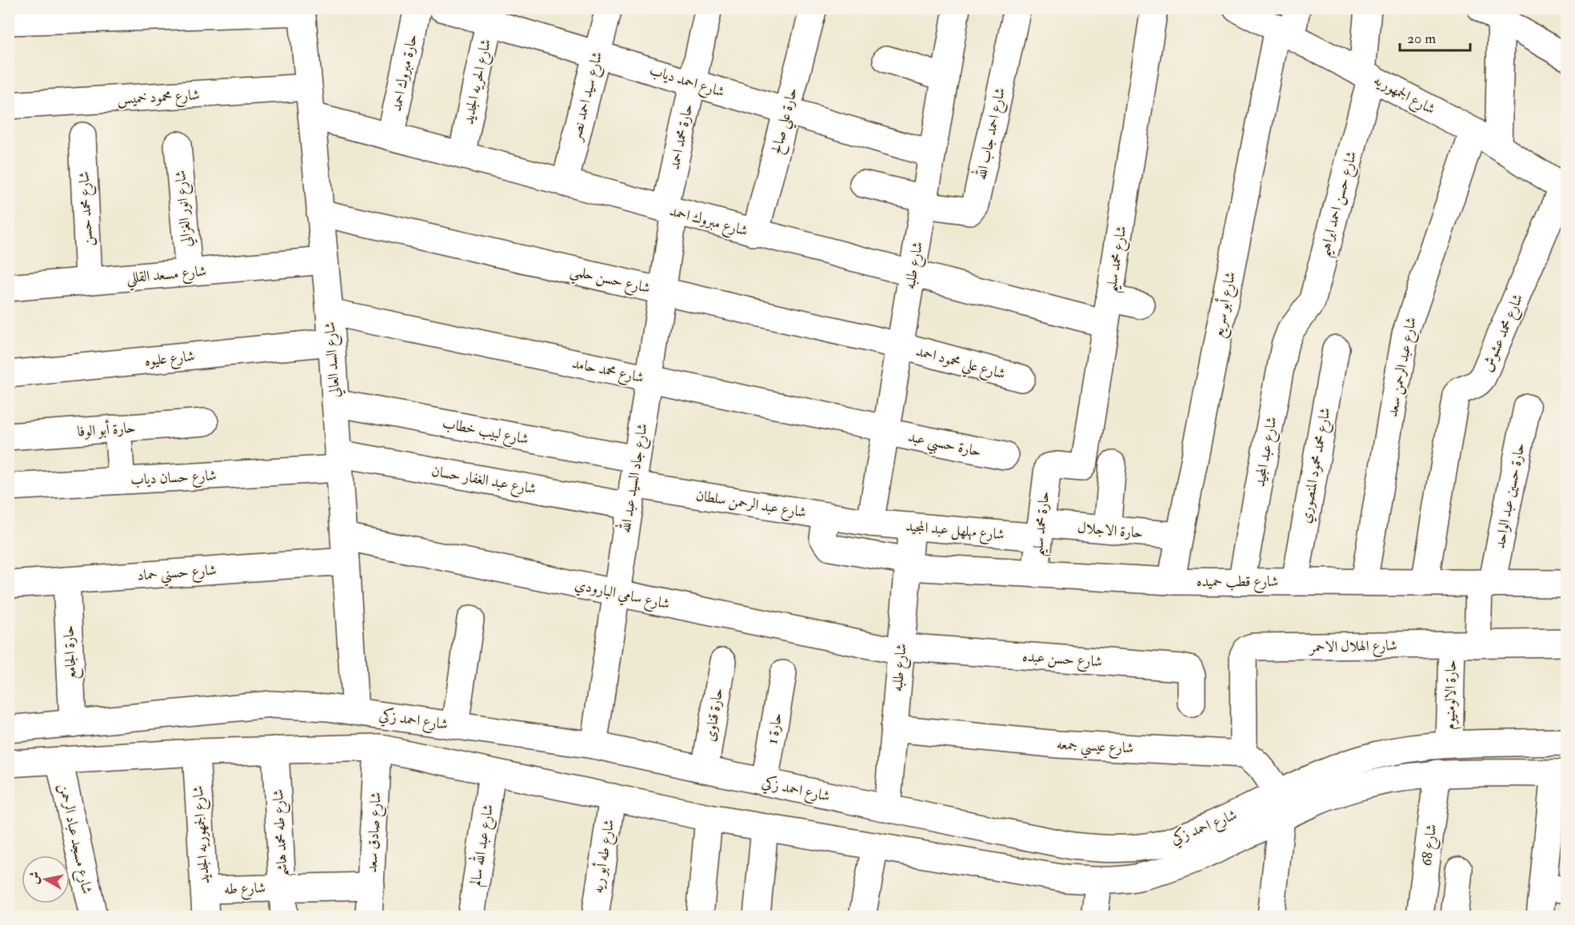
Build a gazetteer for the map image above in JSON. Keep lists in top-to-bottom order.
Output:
{
  "streets": {
    "street": [
      "حارة مبروك احمد",
      "شارع احمد دياب",
      "شارع الحريه الجديد",
      "شارع الجمهوريه",
      "شارع سيد احمد نصر",
      "شارع محمود خميس",
      "حارة علي صالح",
      "شارع احمد جاب الله",
      "حارة محمد احمد",
      "شارع حسن احمد ابراهيم",
      "شارع محمد حسن",
      "شارع انور الغزالي",
      "شارع مبروك احمد",
      "شارع محمد سليم",
      "شارع طلبه",
      "شارع مسعد القللي",
      "شارع حسن حلمي",
      "شارع أبو سريع",
      "شارع محمد عشوش",
      "شارع عليوه",
      "شارع السد العالي",
      "شارع علي محمود احمد",
      "شارع عبد الرحمن سعد",
      "شارع محمد حامد",
      "حارة أبو الوفا",
      "شارع لبيب خطاب",
      "حارة حسبي عبد",
      "شارع عبد المجيد",
      "شارع محمد محمود المنصوري",
      "شارع حسان دياب",
      "شارع جاد السيد عبد الله",
      "شارع عبد الغفار حسان",
      "حارة حسين عبد الواحد",
      "شارع عبد الرحمن سلطان",
      "حارة محمد سليم",
      "شارع مهلهل عبد المجيد",
      "حارة الاجلال",
      "شارع حسني حماد",
      "شارع قطب حميده",
      "شارع سامي البارودي",
      "شارع الهلال الاحمر",
      "حارة الجامع",
      "شارع حسن عبده",
      "حارة الالومنيوم",
      "حارة قناوى",
      "شارع احمد زكي",
      "حارة 1",
      "شارع عيسي جمعه",
      "شارع صادق سعد",
      "شارع طه محمد هاشم",
      "شارع الجمهوريه الجديد",
      "شارع مسجد عباد الرحمن",
      "شارع عبد الله سالم",
      "شارع 68",
      "شارع طه أبو ريه",
      "شارع طه"
    ]
  },
  "crossings": [
    ["حارة مبروك احمد", "شارع مبروك احمد"],
    ["شارع احمد دياب", "شارع الحريه الجديد"],
    ["شارع احمد دياب", "شارع سيد احمد نصر"],
    ["شارع احمد دياب", "حارة علي صالح"],
    ["شارع احمد دياب", "حارة محمد احمد"],
    ["شارع احمد دياب", "شارع طلبه"],
    ["شارع الحريه الجديد", "شارع مبروك احمد"],
    ["شارع الجمهوريه", "شارع حسن احمد ابراهيم"],
    ["شارع الجمهوريه", "شارع أبو سريع"],
    ["شارع الجمهوريه", "شارع محمد عشوش"],
    ["شارع الجمهوريه", "شارع عبد الرحمن سعد"],
    ["شارع سيد احمد نصر", "شارع مبروك احمد"],
    ["شارع محمود خميس", "شارع السد العالي"],
    ["حارة علي صالح", "شارع مبروك احمد"],
    ["شارع احمد جاب الله", "شارع طلبه"],
    ["حارة محمد احمد", "شارع مبروك احمد"],
    ["حارة محمد احمد", "شارع جاد السيد عبد الله"],
    ["شارع حسن احمد ابراهيم", "شارع عبد المجيد"],
    ["شارع محمد حسن", "شارع مسعد القللي"],
    ["شارع انور الغزالي", "شارع مسعد القللي"],
    ["شارع مبروك احمد", "شارع محمد سليم"],
    ["شارع مبروك احمد", "شارع طلبه"],
    ["شارع مبروك احمد", "شارع السد العالي"],
    ["شارع مبروك احمد", "شارع جاد السيد عبد الله"],
    ["شارع محمد سليم", "حارة محمد سليم"],
    ["شارع طلبه", "شارع حسن حلمي"],
    ["شارع طلبه", "شارع علي محمود احمد"],
    ["شارع طلبه", "شارع محمد حامد"],
    ["شارع طلبه", "حارة حسبي عبد"],
    ["شارع طلبه", "شارع عبد الرحمن سلطان"],
    ["شارع طلبه", "شارع مهلهل عبد المجيد"],
    ["شارع طلبه", "شارع قطب حميده"],
    ["شارع طلبه", "شارع سامي البارودي"],
    ["شارع طلبه", "شارع حسن عبده"],
    ["شارع طلبه", "شارع احمد زكي"],
    ["شارع طلبه", "شارع عيسي جمعه"],
    ["شارع مسعد القللي", "شارع السد العالي"],
    ["شارع حسن حلمي", "شارع السد العالي"],
    ["شارع حسن حلمي", "شارع علي محمود احمد"],
    ["شارع حسن حلمي", "شارع جاد السيد عبد الله"],
    ["شارع أبو سريع", "حارة الاجلال"],
    ["شارع أبو سريع", "شارع قطب حميده"],
    ["شارع محمد عشوش", "شارع قطب حميده"],
    ["شارع عليوه", "شارع السد العالي"],
    ["شارع السد العالي", "شارع محمد حامد"],
    ["شارع السد العالي", "شارع لبيب خطاب"],
    ["شارع السد العالي", "شارع حسان دياب"],
    ["شارع السد العالي", "شارع عبد الغفار حسان"],
    ["شارع السد العالي", "شارع حسني حماد"],
    ["شارع السد العالي", "شارع سامي البارودي"],
    ["شارع السد العالي", "شارع احمد زكي"],
    ["شارع عبد الرحمن سعد", "شارع قطب حميده"],
    ["شارع محمد حامد", "حارة حسبي عبد"],
    ["شارع محمد حامد", "شارع جاد السيد عبد الله"],
    ["شارع لبيب خطاب", "شارع جاد السيد عبد الله"],
    ["شارع لبيب خطاب", "شارع عبد الغفار حسان"],
    ["شارع لبيب خطاب", "شارع عبد الرحمن سلطان"],
    ["شارع عبد المجيد", "شارع قطب حميده"],
    ["شارع محمد محمود المنصوري", "شارع قطب حميده"],
    ["شارع حسان دياب", "شارع عبد الغفار حسان"],
    ["شارع جاد السيد عبد الله", "شارع عبد الغفار حسان"],
    ["شارع جاد السيد عبد الله", "شارع عبد الرحمن سلطان"],
    ["شارع جاد السيد عبد الله", "شارع سامي البارودي"],
    ["شارع جاد السيد عبد الله", "شارع احمد زكي"],
    ["شارع عبد الغفار حسان", "شارع عبد الرحمن سلطان"],
    ["حارة حسين عبد الواحد", "شارع قطب حميده"],
    ["حارة حسين عبد الواحد", "شارع الهلال الاحمر"],
    ["شارع عبد الرحمن سلطان", "شارع مهلهل عبد المجيد"],
    ["شارع عبد الرحمن سلطان", "شارع قطب حميده"],
    ["حارة محمد سليم", "شارع مهلهل عبد المجيد"],
    ["حارة محمد سليم", "حارة الاجلال"],
    ["حارة محمد سليم", "شارع قطب حميده"],
    ["شارع مهلهل عبد المجيد", "حارة الاجلال"],
    ["شارع حسني حماد", "شارع سامي البارودي"],
    ["شارع حسني حماد", "حارة الجامع"],
    ["شارع سامي البارودي", "شارع حسن عبده"],
    ["شارع الهلال الاحمر", "حارة الالومنيوم"],
    ["شارع الهلال الاحمر", "شارع عيسي جمعه"],
    ["حارة الجامع", "شارع احمد زكي"],
    ["حارة الالومنيوم", "شارع احمد زكي"],
    ["حارة قناوى", "شارع احمد زكي"],
    ["شارع احمد زكي", "حارة 1"],
    ["شارع احمد زكي", "شارع صادق سعد"],
    ["شارع احمد زكي", "شارع طه محمد هاشم"],
    ["شارع احمد زكي", "شارع الجمهوريه الجديد"],
    ["شارع احمد زكي", "شارع مسجد عباد الرحمن"],
    ["شارع احمد زكي", "شارع عبد الله سالم"],
    ["شارع احمد زكي", "شارع 68"],
    ["شارع احمد زكي", "شارع طه أبو ريه"],
    ["شارع صادق سعد", "شارع طه"],
    ["شارع طه محمد هاشم", "شارع طه"],
    ["شارع الجمهوريه الجديد", "شارع طه"]
  ],
  "scale_bar": "20 m",
  "north": "left"
}
